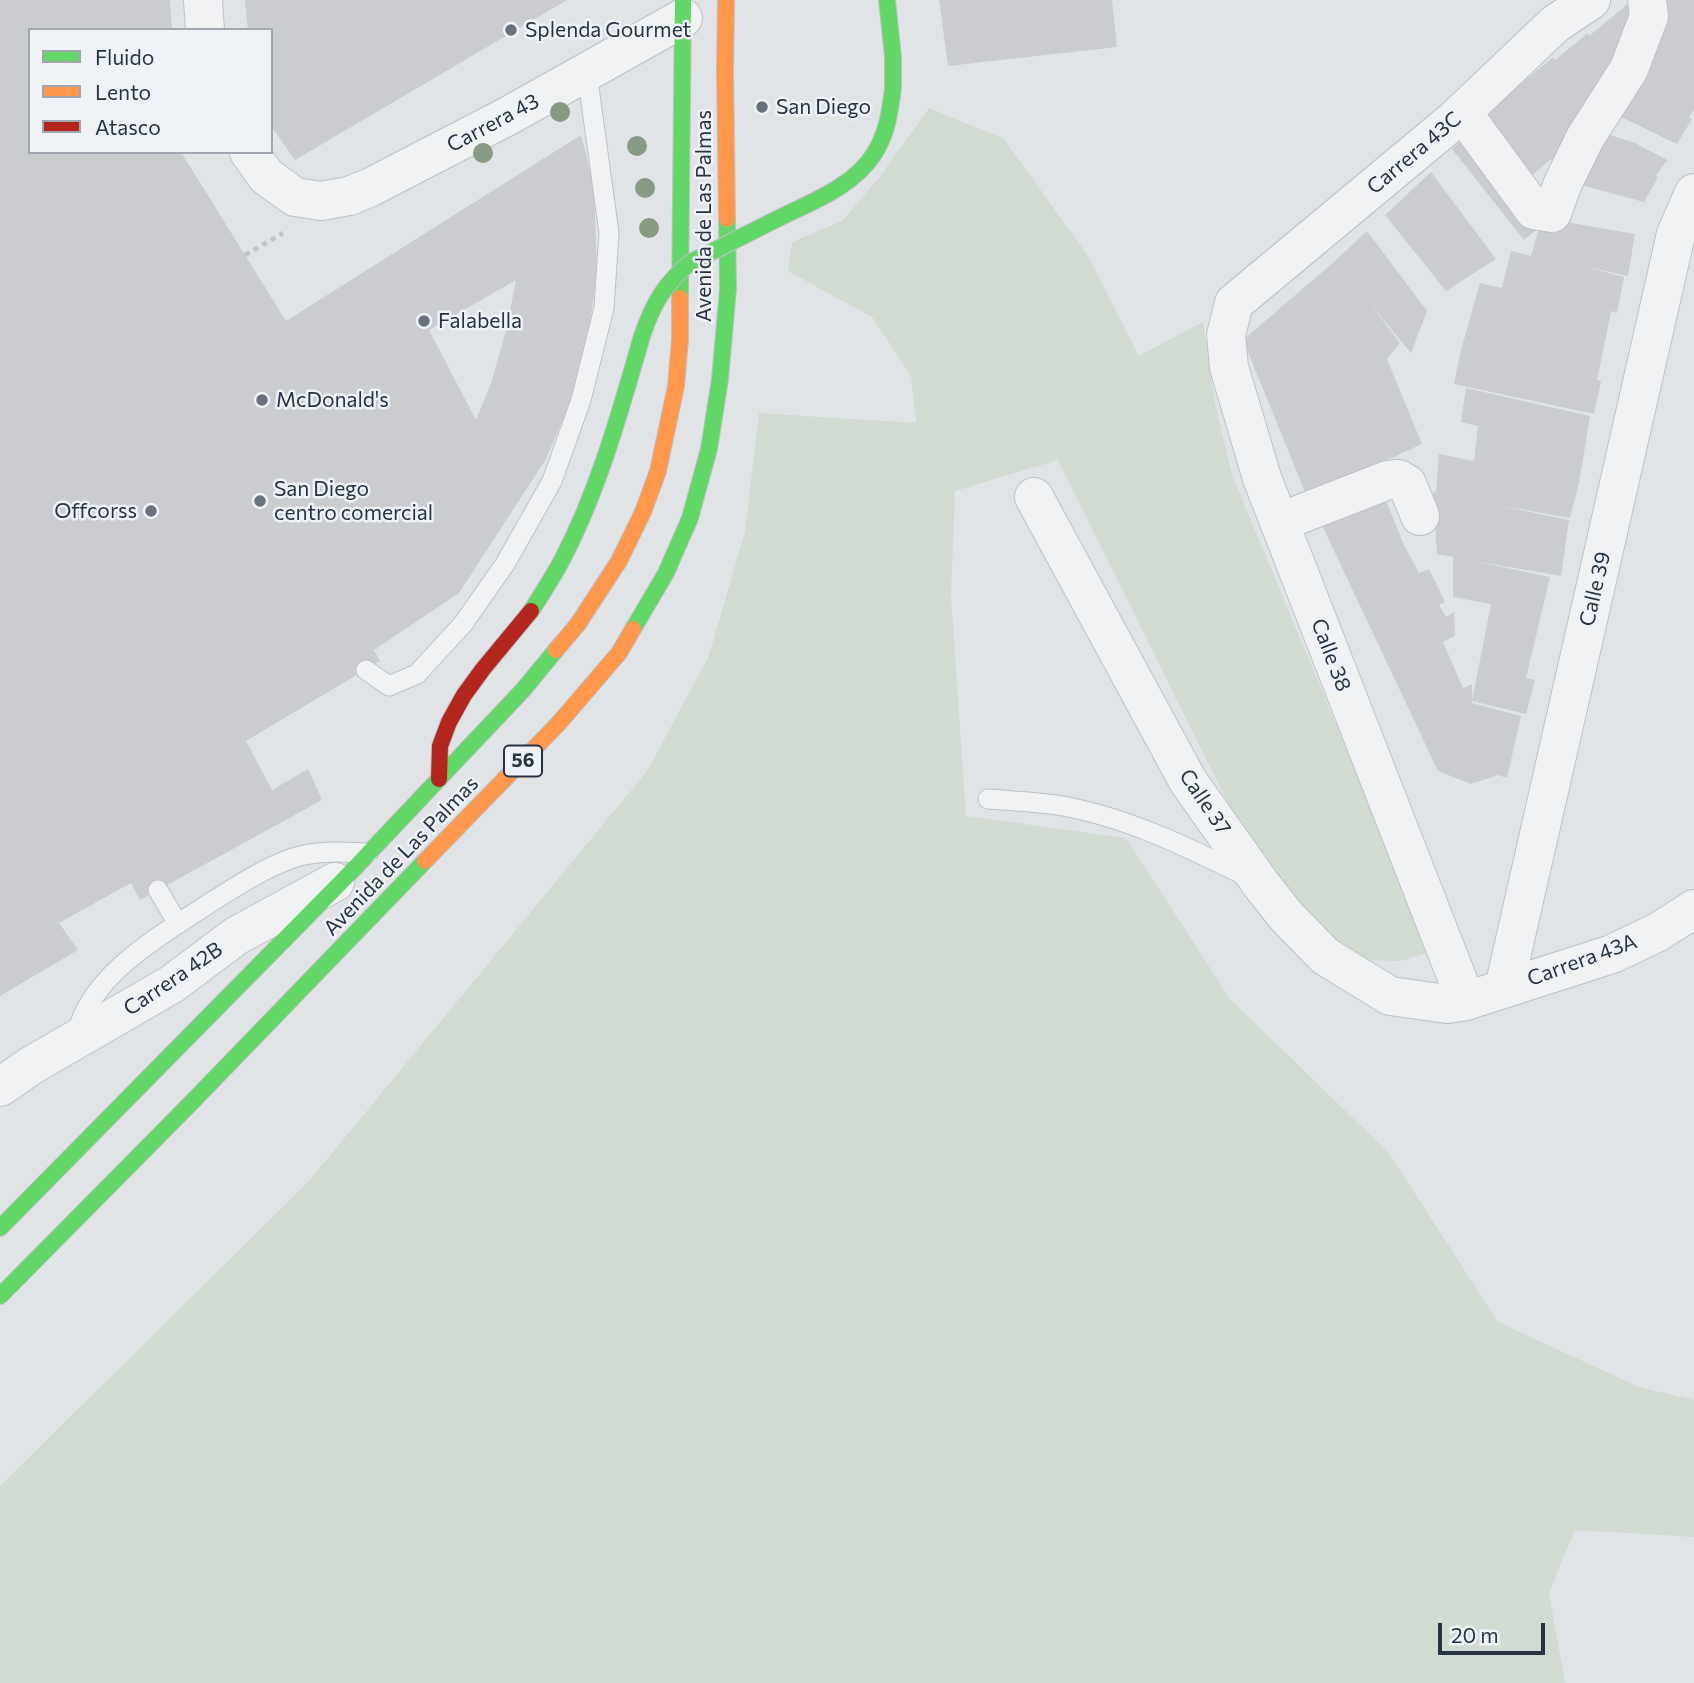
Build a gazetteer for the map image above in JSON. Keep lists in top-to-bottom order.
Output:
{
  "streets": {
    "main road": ["Avenida de Las Palmas", "56"],
    "street": [
      "Carrera 43",
      "Carrera 43C",
      "Calle 39",
      "Calle 38",
      "Calle 37",
      "Carrera 43A",
      "Carrera 42B"
    ]
  },
  "crossings": [
    ["Carrera 43", "Avenida de Las Palmas"],
    ["Carrera 43C", "Calle 38"],
    ["Avenida de Las Palmas", "Carrera 42B"],
    ["Calle 39", "Carrera 43A"],
    ["Calle 38", "Calle 37"],
    ["Calle 38", "Carrera 43A"],
    ["Calle 37", "Carrera 43A"]
  ],
  "places": [
    "Splenda Gourmet",
    "San Diego",
    "Falabella",
    "McDonald's",
    "San Diego centro comercial",
    "Offcorss"
  ],
  "legend": ["Fluido", "Lento", "Atasco"],
  "scale_bar": "20 m"
}
